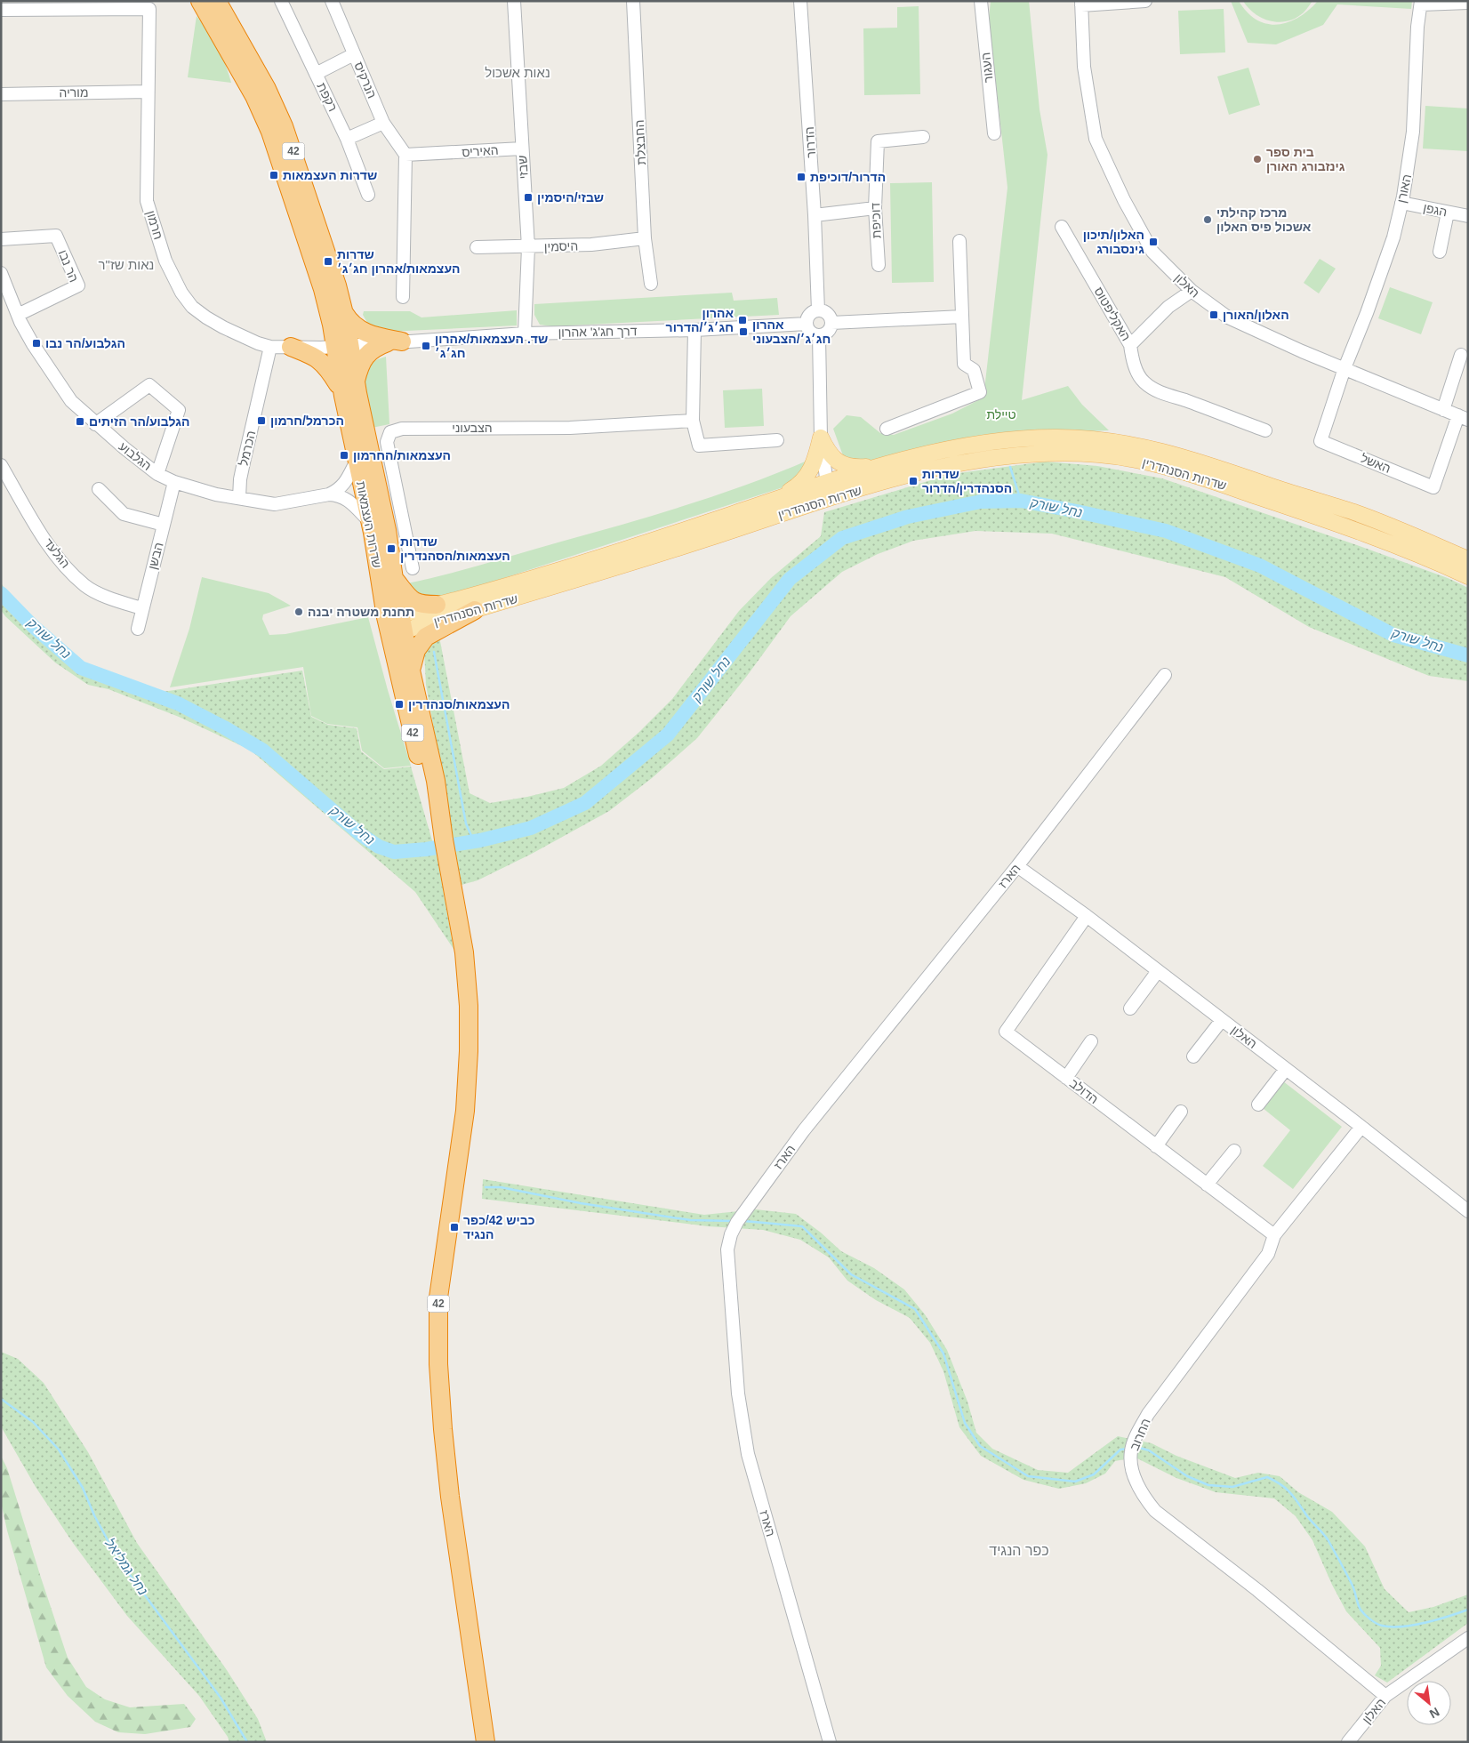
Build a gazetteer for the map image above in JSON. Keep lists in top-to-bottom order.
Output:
{
  "streets": {
    "highway": ["42", "שדרות העצמאות"],
    "main road": ["שדרות הסנהדרין"],
    "street": [
      "העגור",
      "הנרקיס",
      "מוריה",
      "רקפת",
      "החבצלת",
      "הדרור",
      "האיריס",
      "שבזי",
      "האורן",
      "הגפן",
      "דוכיפת",
      "חרמון",
      "היסמין",
      "הר נבו",
      "האלון",
      "האקליפטוס",
      "דרך חג'ג' אהרון",
      "הצבעוני",
      "הכרמל",
      "הגלבוע",
      "האשל",
      "הגלעד",
      "הבשן",
      "הארז",
      "הדולב",
      "החרוב"
    ]
  },
  "crossings": [
    ["הנרקיס", "האיריס"],
    ["מוריה", "חרמון"],
    ["החבצלת", "היסמין"],
    ["הדרור", "דרך חג'ג' אהרון"],
    ["42", "שדרות הסנהדרין"],
    ["42", "שדרות העצמאות"],
    ["האיריס", "שבזי"],
    ["שבזי", "היסמין"],
    ["שבזי", "דרך חג'ג' אהרון"],
    ["האורן", "הגפן"],
    ["האורן", "האלון"],
    ["האורן", "האשל"],
    ["חרמון", "דרך חג'ג' אהרון"],
    ["חרמון", "הכרמל"],
    ["חרמון", "שדרות העצמאות"],
    ["הר נבו", "הגלבוע"],
    ["האלון", "האשל"],
    ["האלון", "הארז"],
    ["האלון", "הדולב"],
    ["האלון", "החרוב"],
    ["דרך חג'ג' אהרון", "שדרות העצמאות"],
    ["הכרמל", "הגלבוע"],
    ["הגלבוע", "שדרות העצמאות"],
    ["הגלבוע", "הבשן"],
    ["שדרות הסנהדרין", "שדרות העצמאות"],
    ["הגלעד", "הבשן"],
    ["הדולב", "החרוב"]
  ],
  "districts": ["נאות אשכול", "נאות שז\"ר", "כפר הנגיד"],
  "water": ["נחל שורק", "נחל גמליאל"],
  "parks": ["טיילת"],
  "places": {
    "other": ["בית ספר גינזבורג האורן", "מרכז קהילתי אשכול פיס האלון", "תחנת משטרה יבנה"],
    "transit": [
      "שדרות העצמאות",
      "הדרור/דוכיפת",
      "שבזי/היסמין",
      "האלון/תיכון גינסבורג",
      "שדרות העצמאות/אהרון חג׳ג׳",
      "האלון/האורן",
      "אהרון חג׳ג׳/הדרור",
      "אהרון חג׳ג׳/הצבעוני",
      "הגלבוע/הר נבו",
      "שד. העצמאות/אהרון חג׳ג׳",
      "הכרמל/חרמון",
      "הגלבוע/הר הזיתים",
      "העצמאות/החרמון",
      "שדרות הסנהדרין/הדרור",
      "שדרות העצמאות/הסהנדרין",
      "העצמאות/סנהדרין",
      "כביש 42/כפר הנגיד"
    ]
  },
  "north": "bottom right"
}
